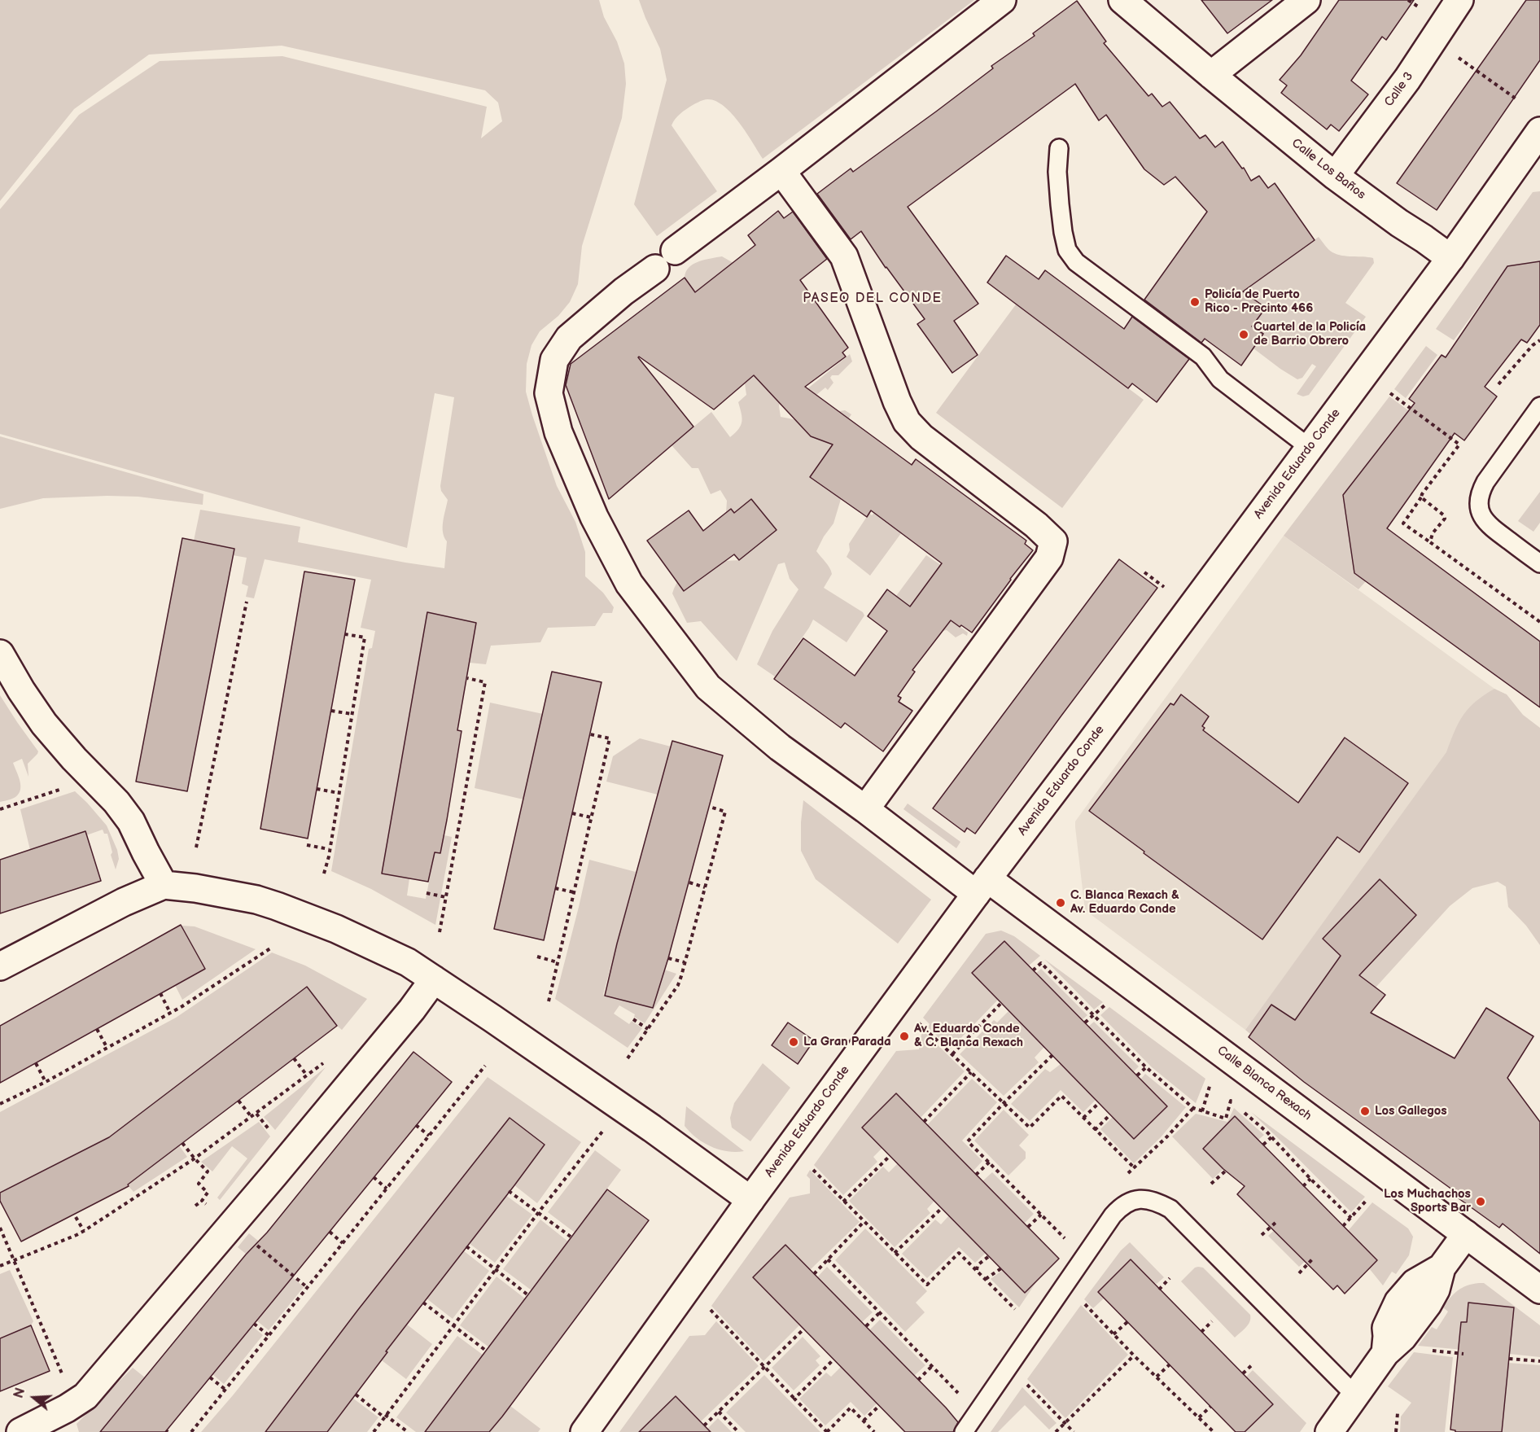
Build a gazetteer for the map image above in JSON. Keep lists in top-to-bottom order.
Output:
{
  "streets": {
    "street": [
      "Calle 3",
      "Calle Los Baños",
      "Avenida Eduardo Conde",
      "Calle Blanca Rexach"
    ]
  },
  "crossings": [
    ["Calle 3", "Calle Los Baños"],
    ["Calle Los Baños", "Avenida Eduardo Conde"],
    ["Avenida Eduardo Conde", "Calle Blanca Rexach"]
  ],
  "districts": ["PASEO DEL CONDE"],
  "places": [
    "Policía de Puerto Rico - Precinto 466",
    "Cuartel de la Policía de Barrio Obrero",
    "C. Blanca Rexach & Av. Eduardo Conde",
    "Av. Eduardo Conde & C. Blanca Rexach",
    "La Gran Parada",
    "Los Gallegos",
    "Los Muchachos Sports Bar"
  ],
  "north": "left"
}
